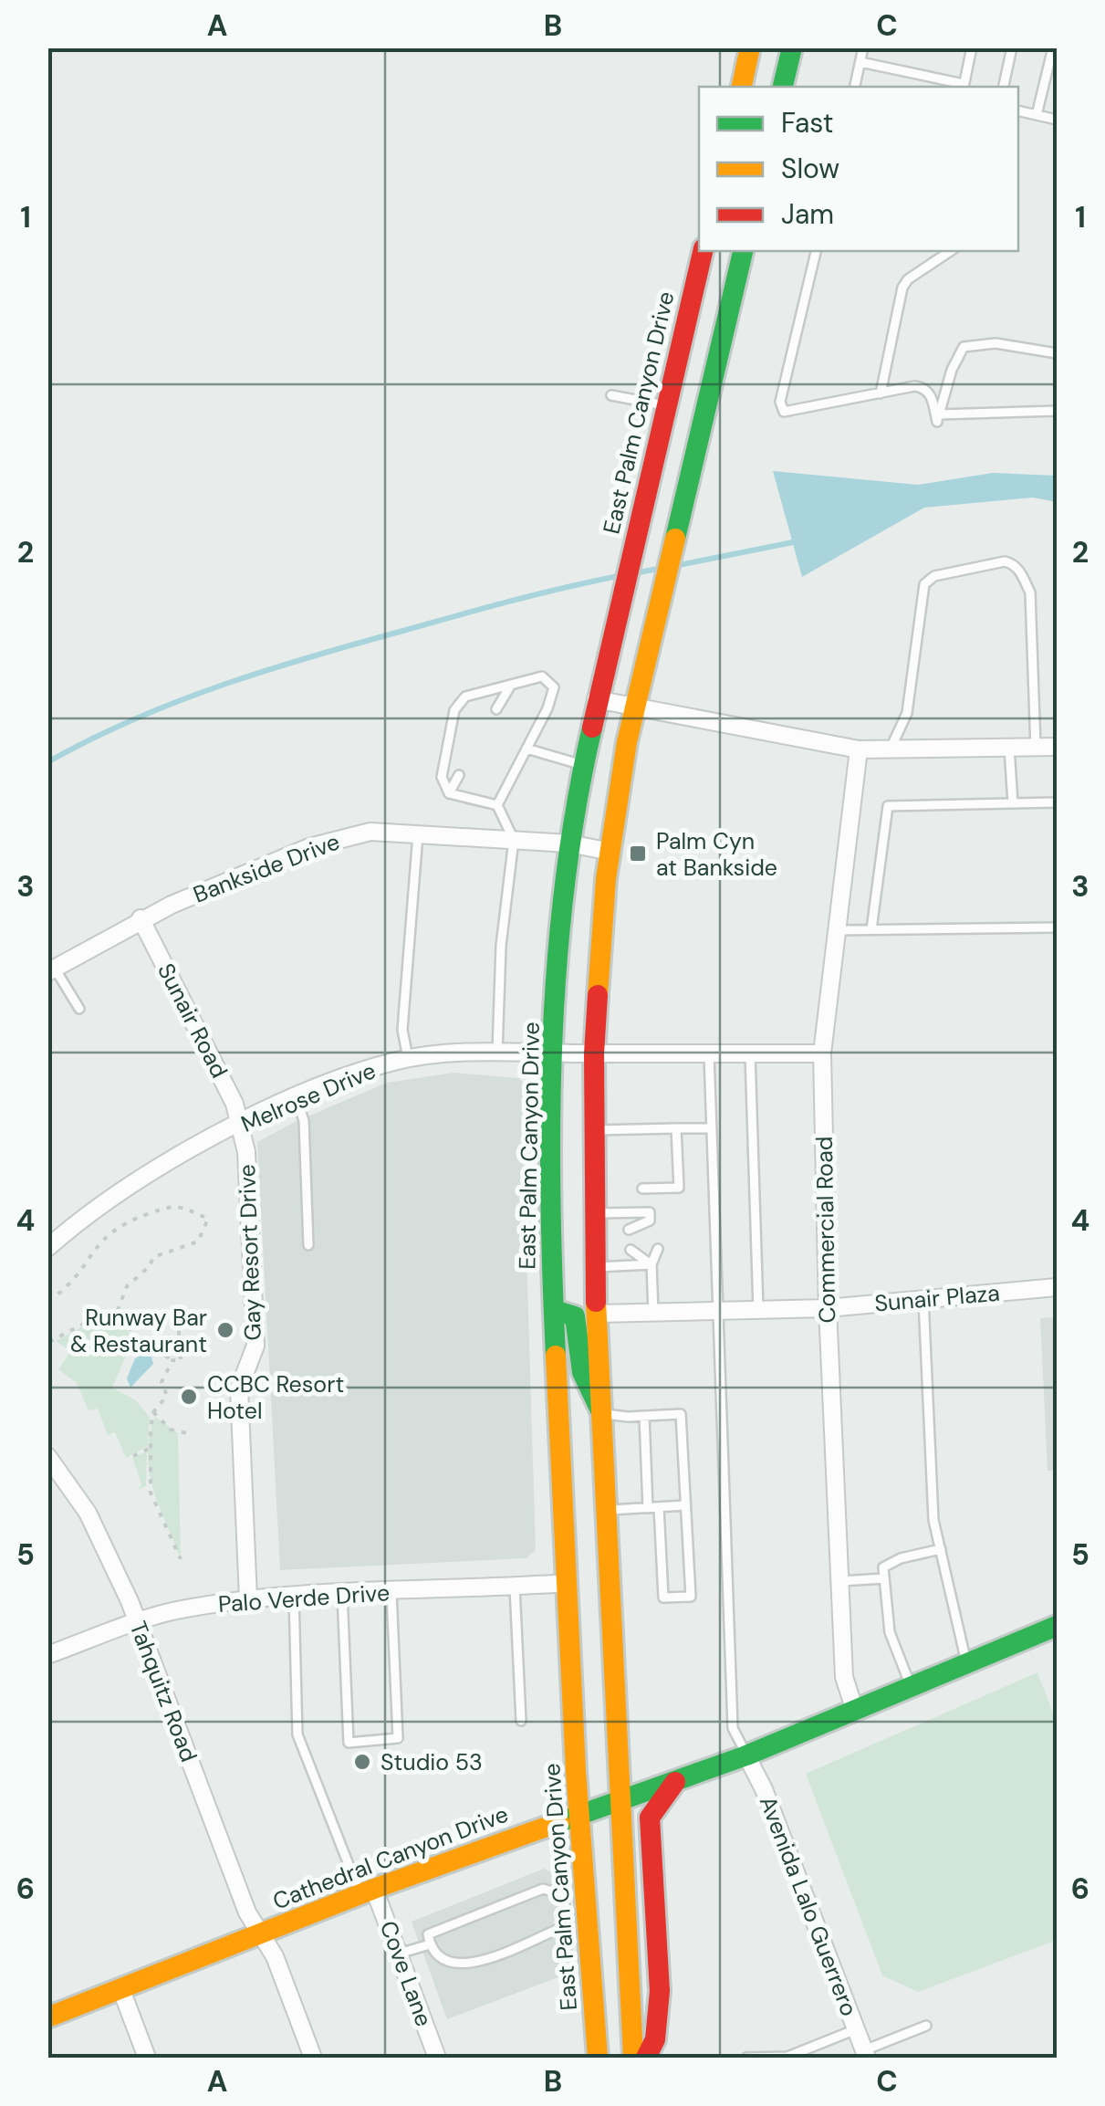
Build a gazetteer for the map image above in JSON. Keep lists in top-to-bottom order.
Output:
{
  "streets": {
    "main road": ["East Palm Canyon Drive", "Cathedral Canyon Drive"],
    "street": [
      "Bankside Drive",
      "Sunair Road",
      "Melrose Drive",
      "Commercial Road",
      "Gay Resort Drive",
      "Sunair Plaza",
      "Palo Verde Drive",
      "Tahquitz Road",
      "Avenida Lalo Guerrero",
      "Cove Lane"
    ]
  },
  "crossings": [
    ["East Palm Canyon Drive", "Bankside Drive"],
    ["East Palm Canyon Drive", "Melrose Drive"],
    ["East Palm Canyon Drive", "Palo Verde Drive"],
    ["East Palm Canyon Drive", "Cathedral Canyon Drive"],
    ["Bankside Drive", "Sunair Road"],
    ["Sunair Road", "Melrose Drive"],
    ["Sunair Road", "Gay Resort Drive"],
    ["Melrose Drive", "Commercial Road"],
    ["Melrose Drive", "Gay Resort Drive"],
    ["Commercial Road", "Sunair Plaza"],
    ["Commercial Road", "Cathedral Canyon Drive"],
    ["Gay Resort Drive", "Palo Verde Drive"],
    ["Palo Verde Drive", "Tahquitz Road"],
    ["Tahquitz Road", "Cathedral Canyon Drive"],
    ["Cathedral Canyon Drive", "Avenida Lalo Guerrero"],
    ["Cathedral Canyon Drive", "Cove Lane"]
  ],
  "places": {
    "transit": ["Palm Cyn at Bankside"],
    "other": ["Runway Bar & Restaurant", "CCBC Resort Hotel", "Studio 53"]
  },
  "legend": ["Fast", "Slow", "Jam"],
  "grid": {
    "columns": ["A", "B", "C"],
    "rows": [
      "1",
      "2",
      "3",
      "4",
      "5",
      "6"
    ]
  }
}
